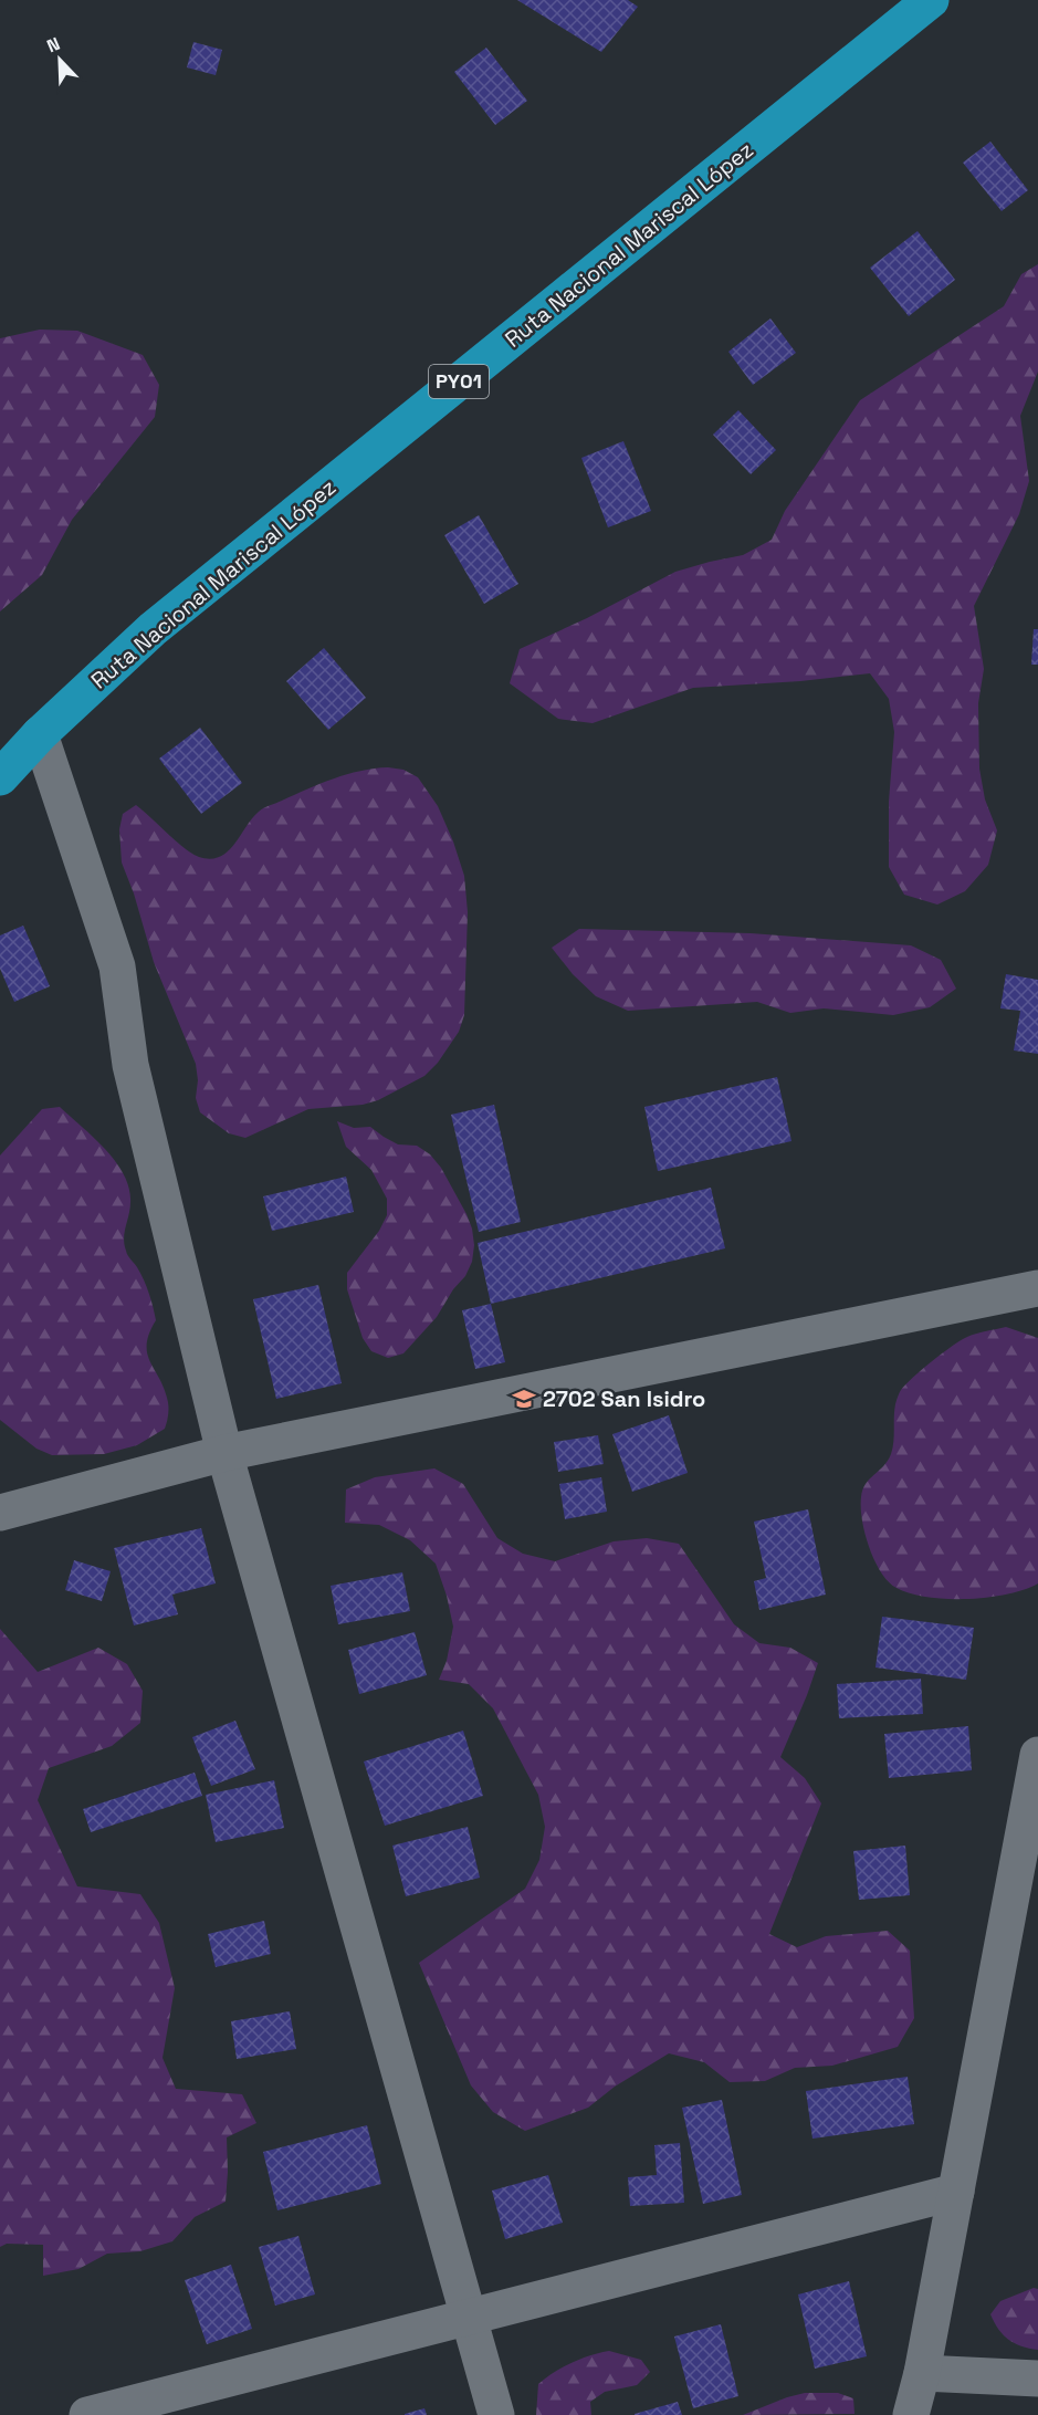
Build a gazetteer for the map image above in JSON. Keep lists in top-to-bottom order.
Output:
{
  "streets": {
    "highway": ["Ruta Nacional Mariscal López", "PY01"]
  },
  "places": {
    "school or university": ["2702 San Isidro"]
  },
  "north": "top left"
}
